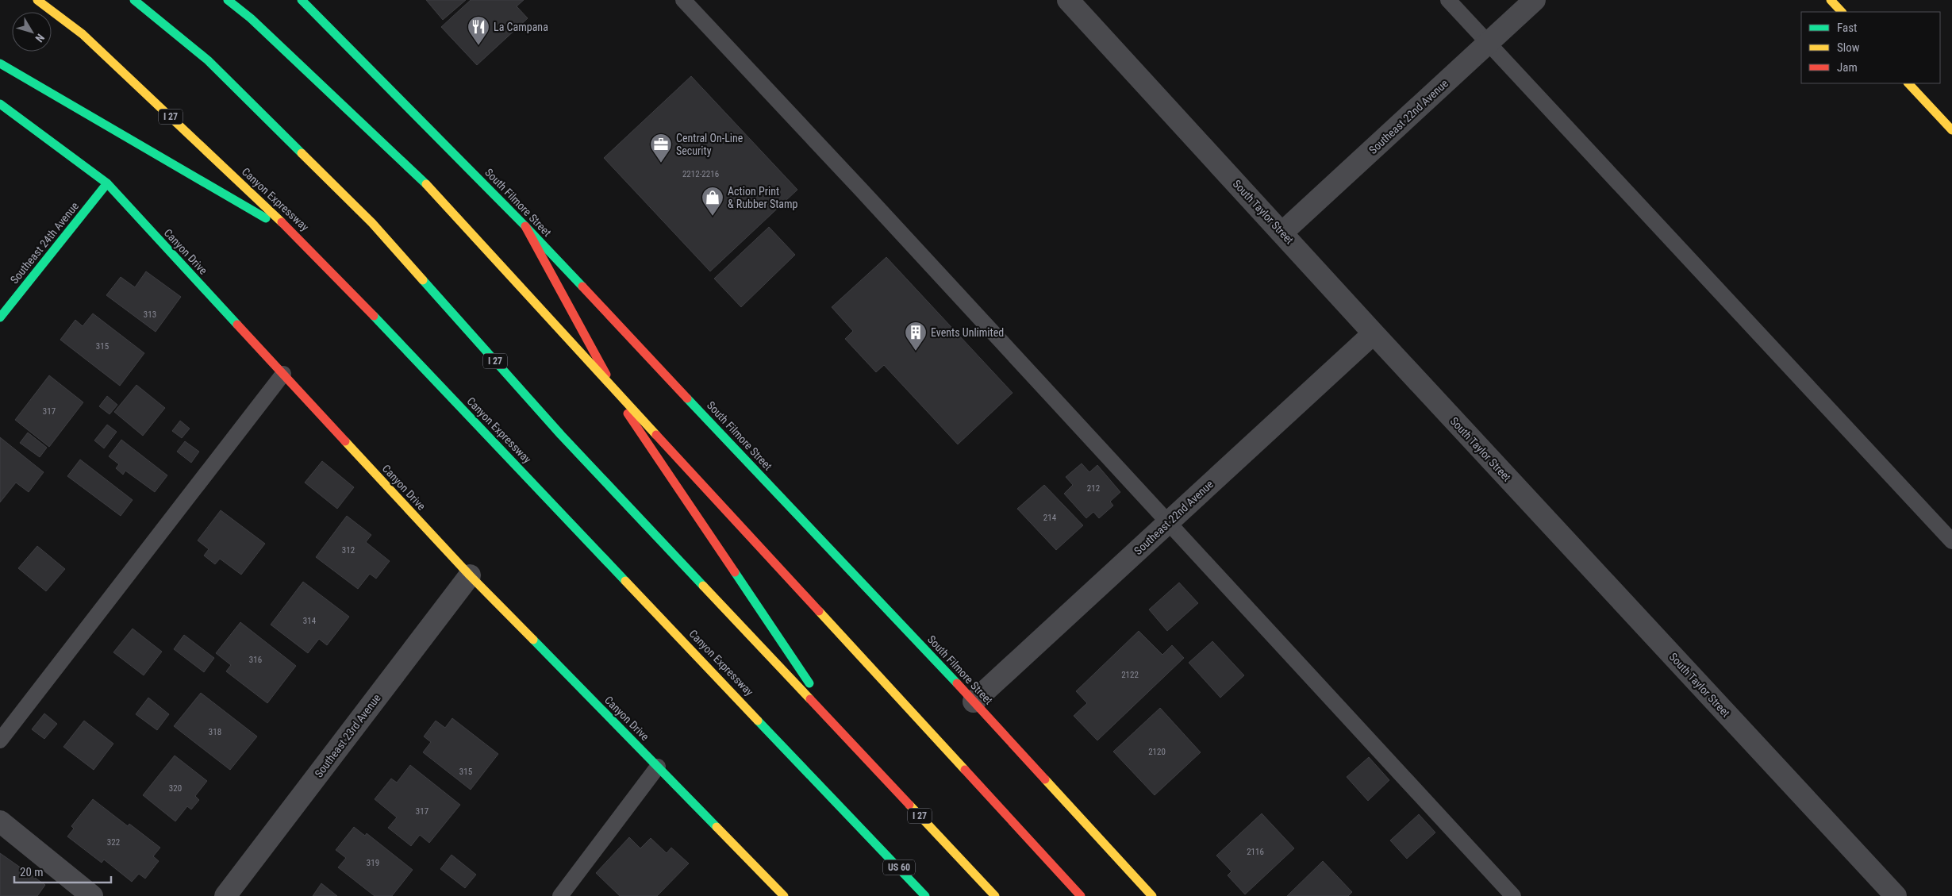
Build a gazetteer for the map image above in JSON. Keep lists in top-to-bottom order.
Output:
{
  "streets": {
    "main road": [
      "I 27",
      "Canyon Expressway",
      "South Filmore Street",
      "Southeast 24th Avenue",
      "Canyon Drive",
      "US 60"
    ],
    "street": ["Southeast 22nd Avenue", "South Taylor Street", "Southeast 23rd Avenue"]
  },
  "crossings": [
    ["Southeast 22nd Avenue", "South Filmore Street"],
    ["Southeast 22nd Avenue", "South Taylor Street"],
    ["Southeast 24th Avenue", "Canyon Drive"],
    ["Canyon Drive", "Southeast 23rd Avenue"]
  ],
  "places": {
    "restaurant": ["La Campana"],
    "office": ["Central On-Line Security"],
    "shop": ["Action Print & Rubber Stamp"],
    "building": ["Events Unlimited"]
  },
  "house_numbers": [
    "2212-2216",
    "313",
    "315",
    "317",
    "212",
    "214",
    "312",
    "314",
    "316",
    "2122",
    "318",
    "2120",
    "315",
    "320",
    "317",
    "322",
    "2116",
    "319"
  ],
  "legend": ["Fast", "Slow", "Jam"],
  "scale_bar": "20 m",
  "north": "bottom right"
}
